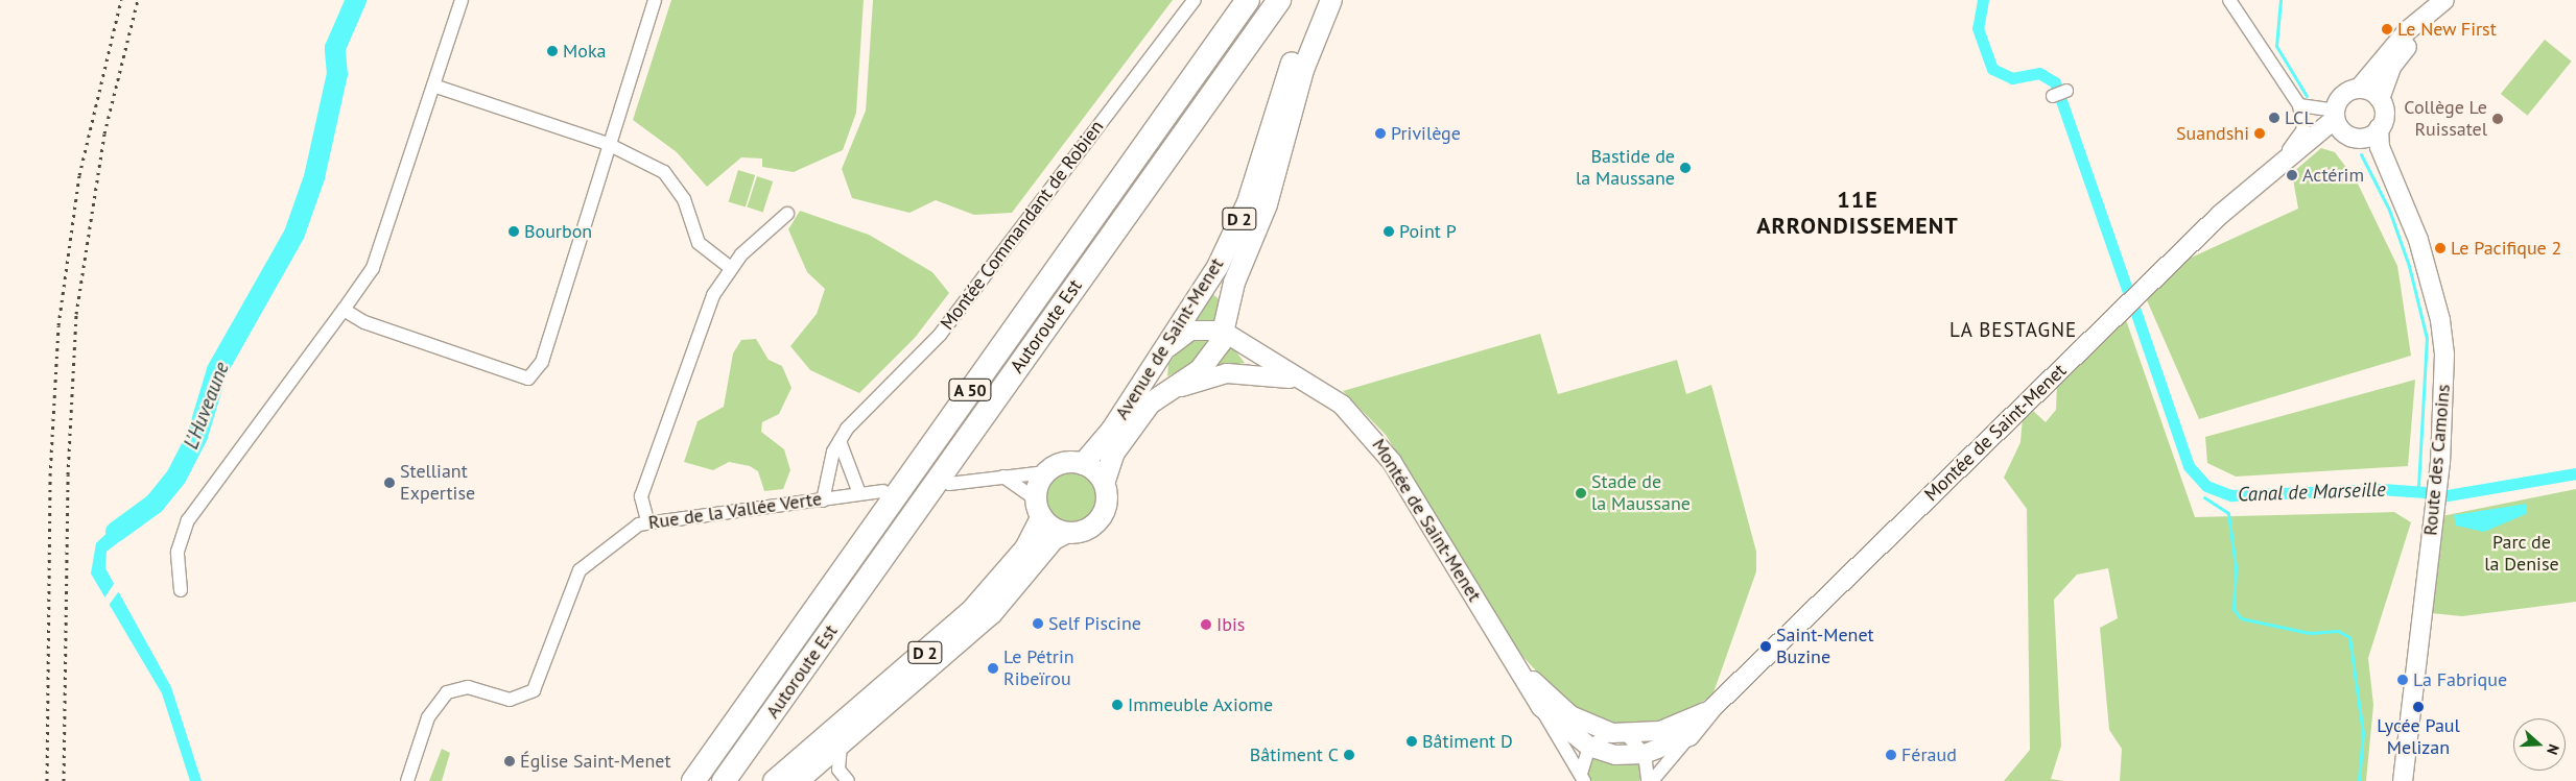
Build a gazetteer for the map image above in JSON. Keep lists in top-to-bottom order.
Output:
{
  "streets": {
    "highway": ["Autoroute Est", "A 50"],
    "main road": [
      "D 2",
      "Avenue de Saint-Menet",
      "Montée de Saint-Menet",
      "Route des Camoins"
    ],
    "street": ["Montée Commandant de Robien", "Rue de la Vallée Verte"]
  },
  "crossings": [
    ["D 2", "Avenue de Saint-Menet"],
    ["D 2", "Montée de Saint-Menet"],
    ["Montée Commandant de Robien", "Rue de la Vallée Verte"],
    ["Avenue de Saint-Menet", "Montée de Saint-Menet"]
  ],
  "districts": ["11E ARRONDISSEMENT", "LA BESTAGNE"],
  "water": ["L'Huveaune", "Canal de Marseille"],
  "parks": ["Parc de la Denise"],
  "places": [
    "Le New First",
    "Moka",
    "LCL",
    "Collège Le Ruissatel",
    "Privilège",
    "Suandshi",
    "Bastide de la Maussane",
    "Actérim",
    "Bourbon",
    "Point P",
    "Le Pacifique 2",
    "Stelliant Expertise",
    "Stade de la Maussane",
    "Self Piscine",
    "Ibis",
    "Saint-Menet Buzine",
    "Le Pétrin Ribeïrou",
    "La Fabrique",
    "Immeuble Axiome",
    "Lycée Paul Melizan",
    "Bâtiment D",
    "Bâtiment C",
    "Féraud",
    "Église Saint-Menet"
  ],
  "north": "right"
}
